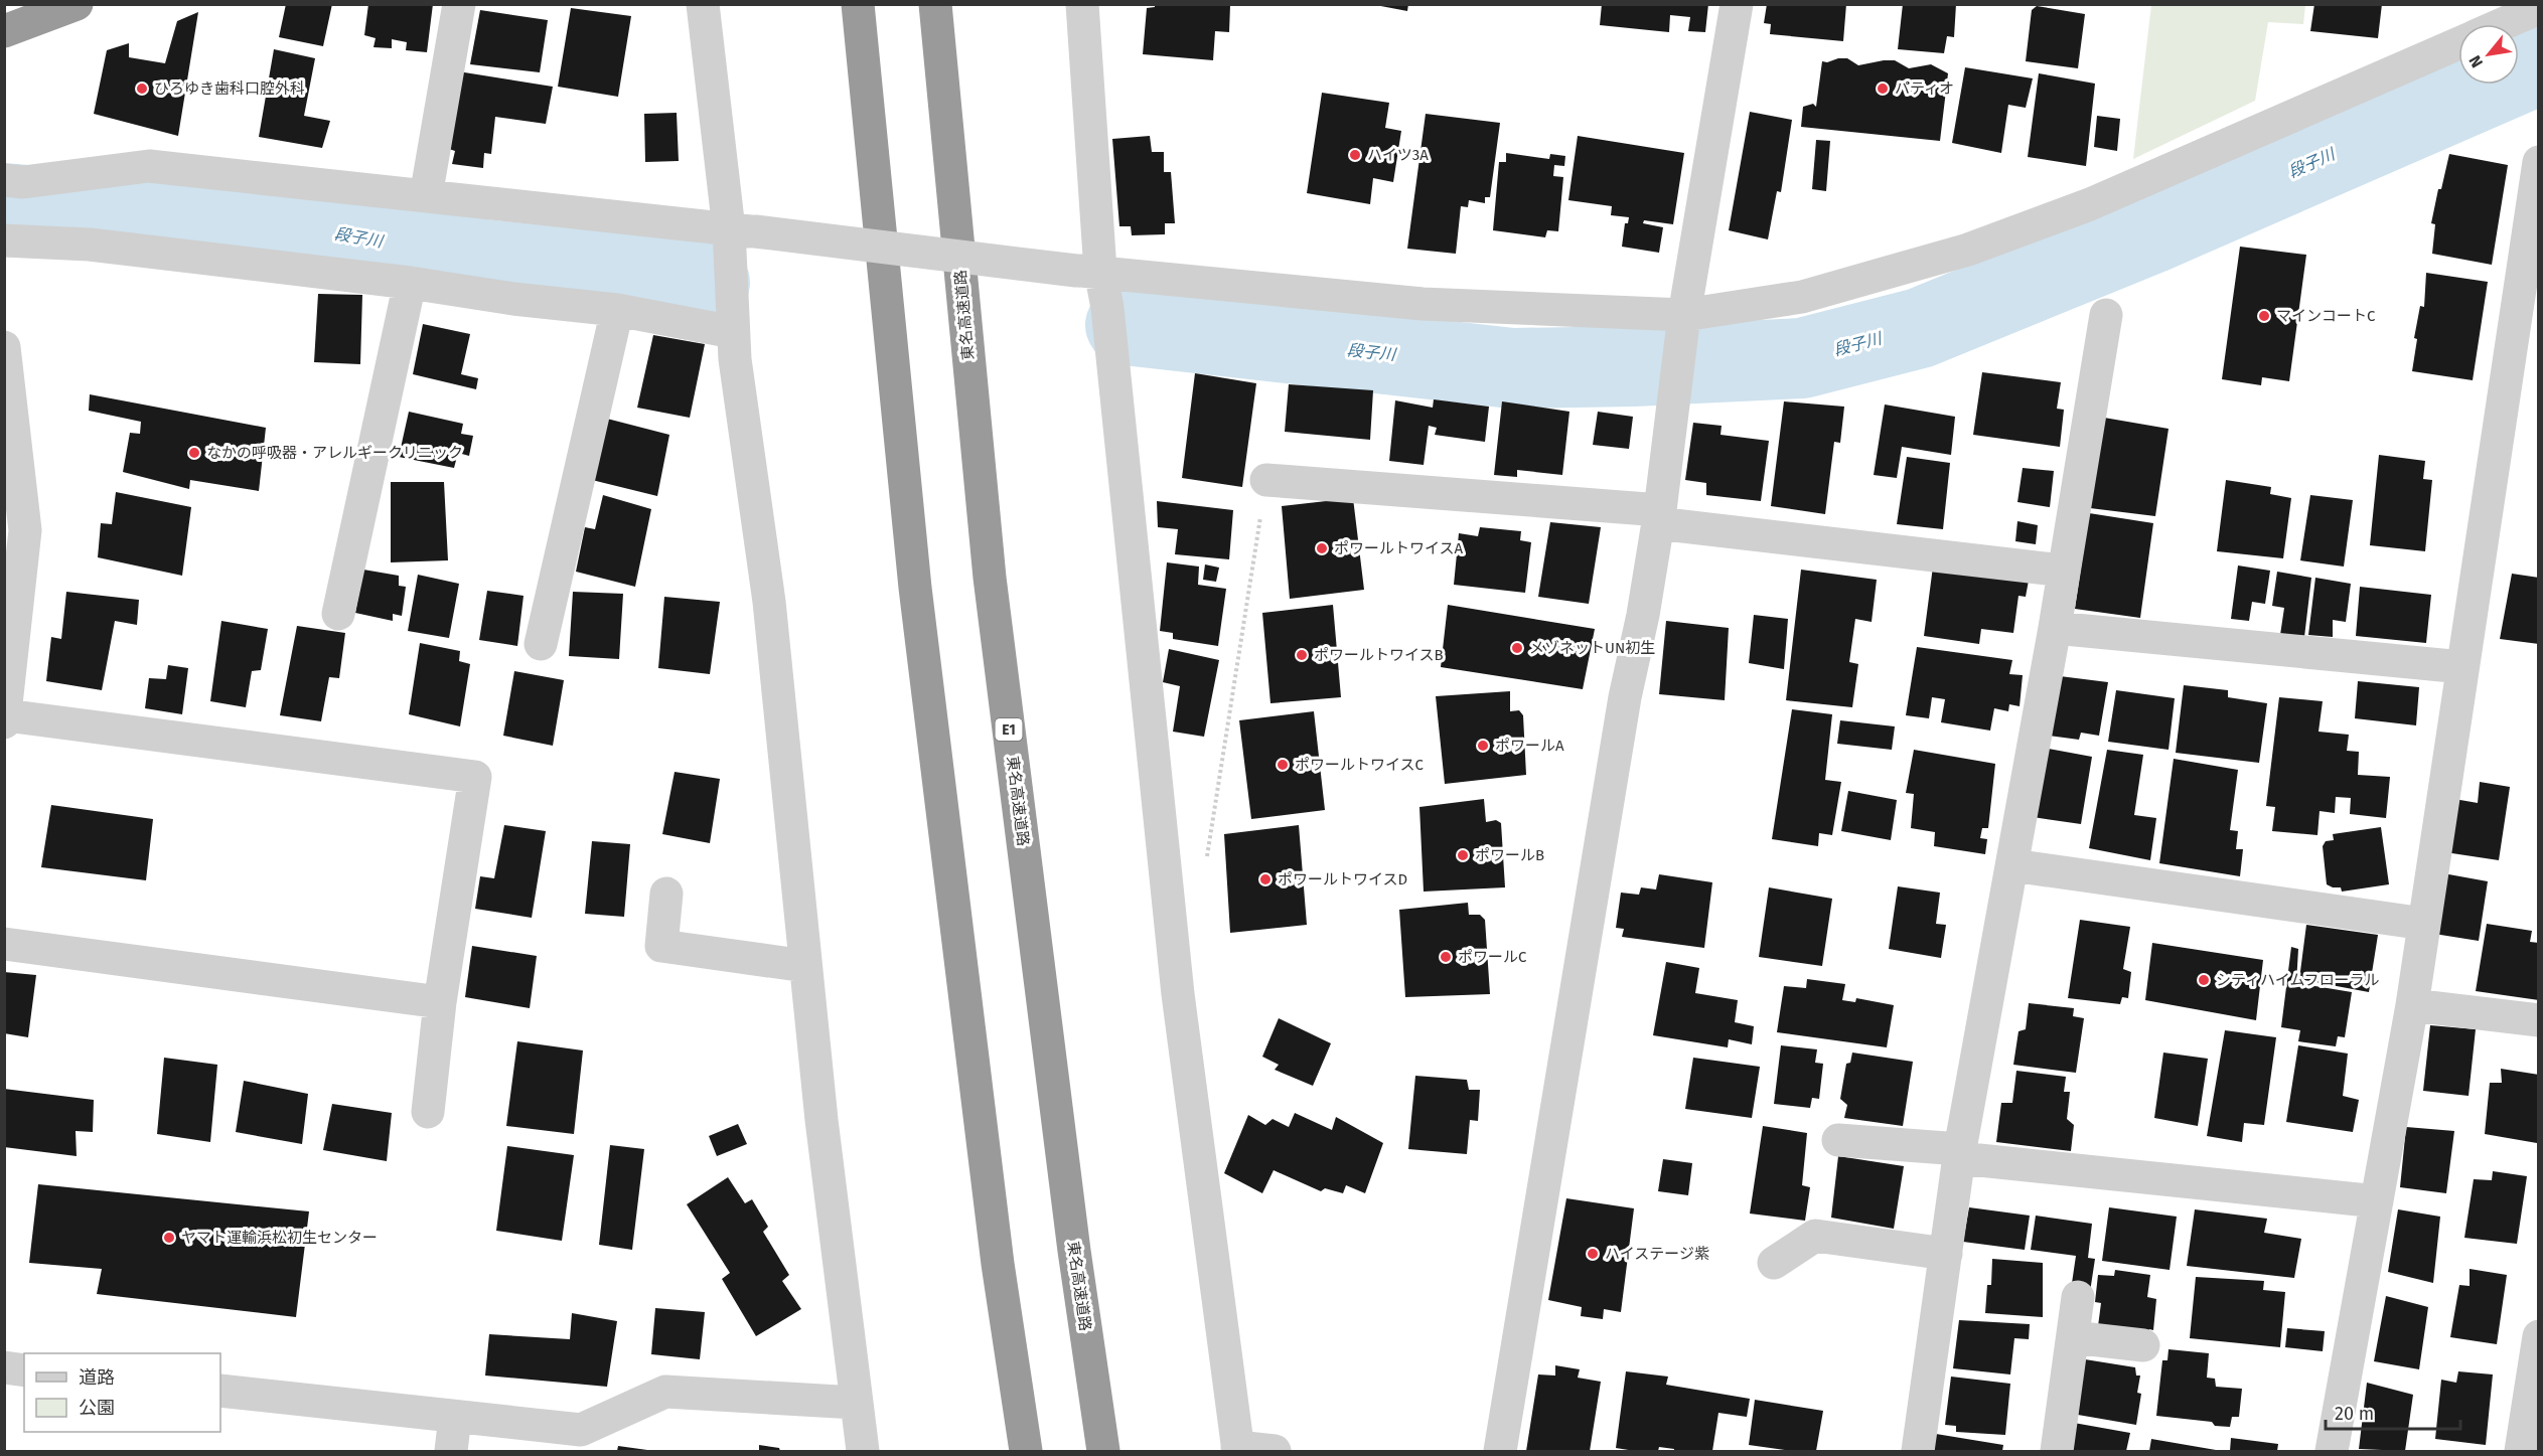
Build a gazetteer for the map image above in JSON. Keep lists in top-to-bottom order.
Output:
{
  "streets": {
    "highway": ["東名高速道路", "E1"]
  },
  "water": ["段子川"],
  "places": [
    "ひろゆき歯科口腔外科",
    "パティオ",
    "ハイツ3A",
    "マインコートC",
    "なかの呼吸器・アレルギークリニック",
    "ポワールトワイスA",
    "メゾネットUN初生",
    "ポワールトワイスB",
    "ポワールA",
    "ポワールトワイスC",
    "ポワールB",
    "ポワールトワイスD",
    "ポワールC",
    "シティハイムフローラル",
    "ヤマト運輸浜松初生センター",
    "ハイステージ紫"
  ],
  "legend": ["道路", "公園"],
  "scale_bar": "20 m",
  "north": "bottom left"
}
